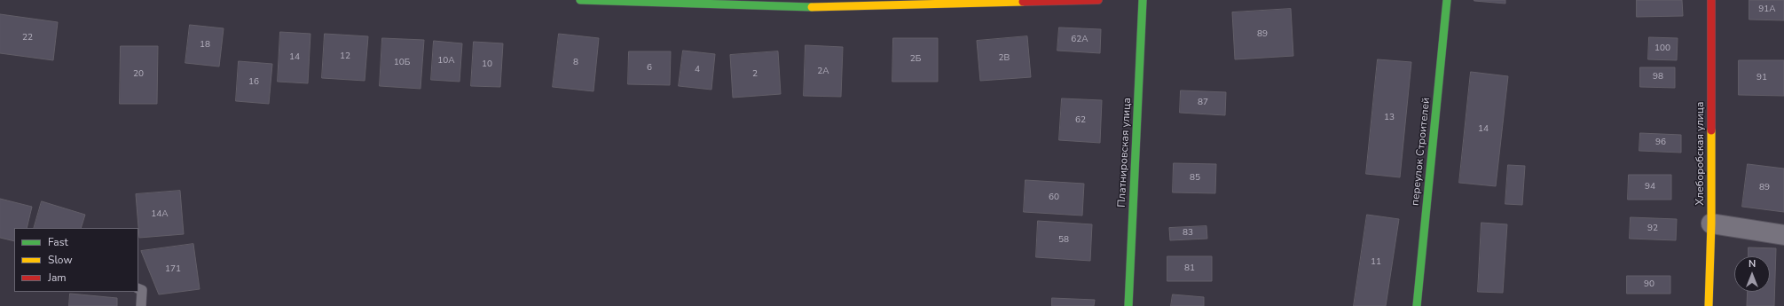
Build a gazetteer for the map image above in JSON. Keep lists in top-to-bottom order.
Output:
{
  "streets": {
    "street": ["переулок Строителей", "Платнировская улица", "Хлеборобская улица"]
  },
  "house_numbers": [
    "91А",
    "89",
    "22",
    "62А",
    "18",
    "100",
    "12",
    "14",
    "2В",
    "2Б",
    "10А",
    "10Б",
    "8",
    "10",
    "6",
    "4",
    "2А",
    "20",
    "2",
    "98",
    "91",
    "16",
    "87",
    "13",
    "62",
    "14",
    "96",
    "85",
    "94",
    "89",
    "60",
    "14А",
    "92",
    "83",
    "58",
    "11",
    "81",
    "171",
    "90"
  ],
  "legend": ["Fast", "Slow", "Jam"],
  "north": "top"
}
